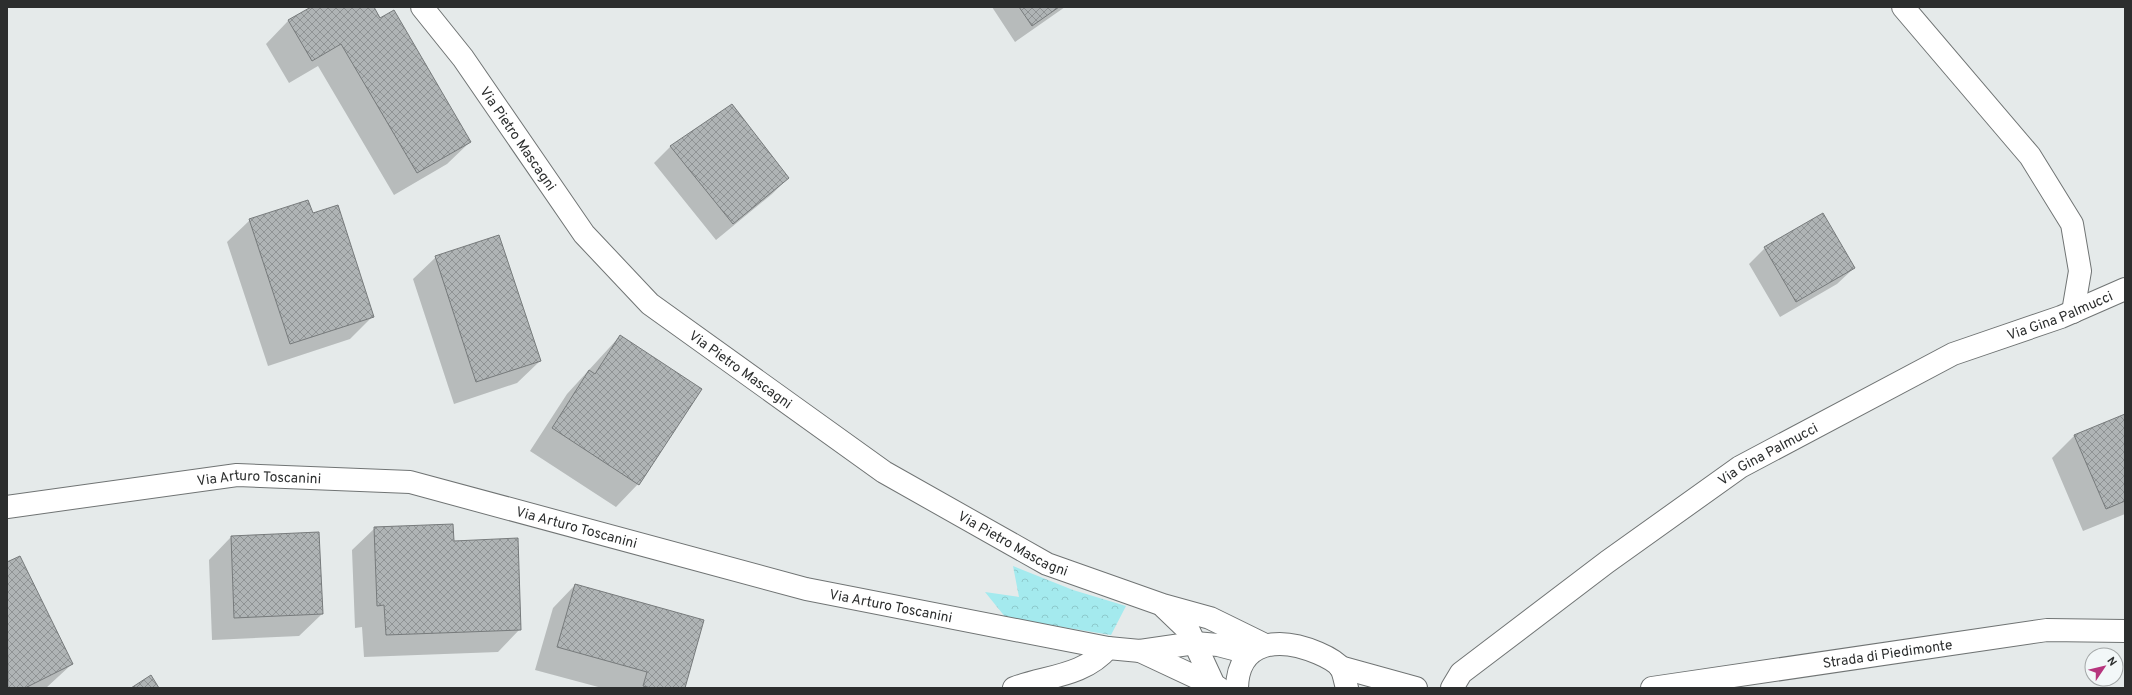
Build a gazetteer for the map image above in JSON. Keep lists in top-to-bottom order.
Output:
{
  "streets": {
    "street": [
      "Via Pietro Mascagni",
      "Via Gina Palmucci",
      "Via Arturo Toscanini",
      "Strada di Piedimonte"
    ]
  },
  "crossings": [
    ["Via Pietro Mascagni", "Via Arturo Toscanini"]
  ],
  "north": "top right"
}
